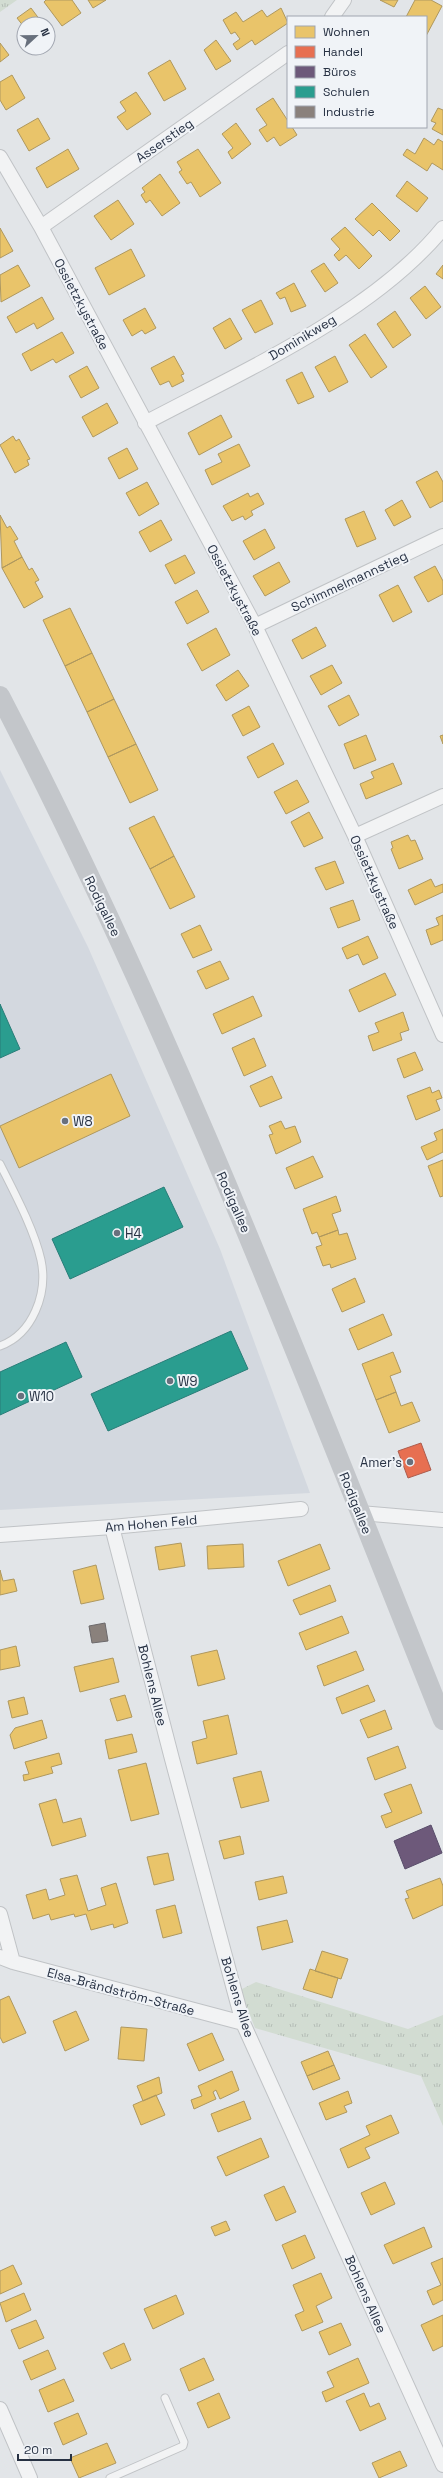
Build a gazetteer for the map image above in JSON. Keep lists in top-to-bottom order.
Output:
{
  "streets": {
    "main road": ["Rodigallee"],
    "street": [
      "Asserstieg",
      "Ossietzkystraße",
      "Dominikweg",
      "Schimmelmannstieg",
      "Am Hohen Feld",
      "Bohlens Allee",
      "Elsa-Brändström-Straße"
    ]
  },
  "crossings": [
    ["Asserstieg", "Ossietzkystraße"],
    ["Ossietzkystraße", "Dominikweg"],
    ["Ossietzkystraße", "Schimmelmannstieg"],
    ["Am Hohen Feld", "Bohlens Allee"],
    ["Bohlens Allee", "Elsa-Brändström-Straße"]
  ],
  "places": [
    "W8",
    "H4",
    "W9",
    "W10",
    "Amer's"
  ],
  "legend": [
    "Wohnen",
    "Handel",
    "Büros",
    "Schulen",
    "Industrie"
  ],
  "scale_bar": "20 m",
  "north": "right"
}
